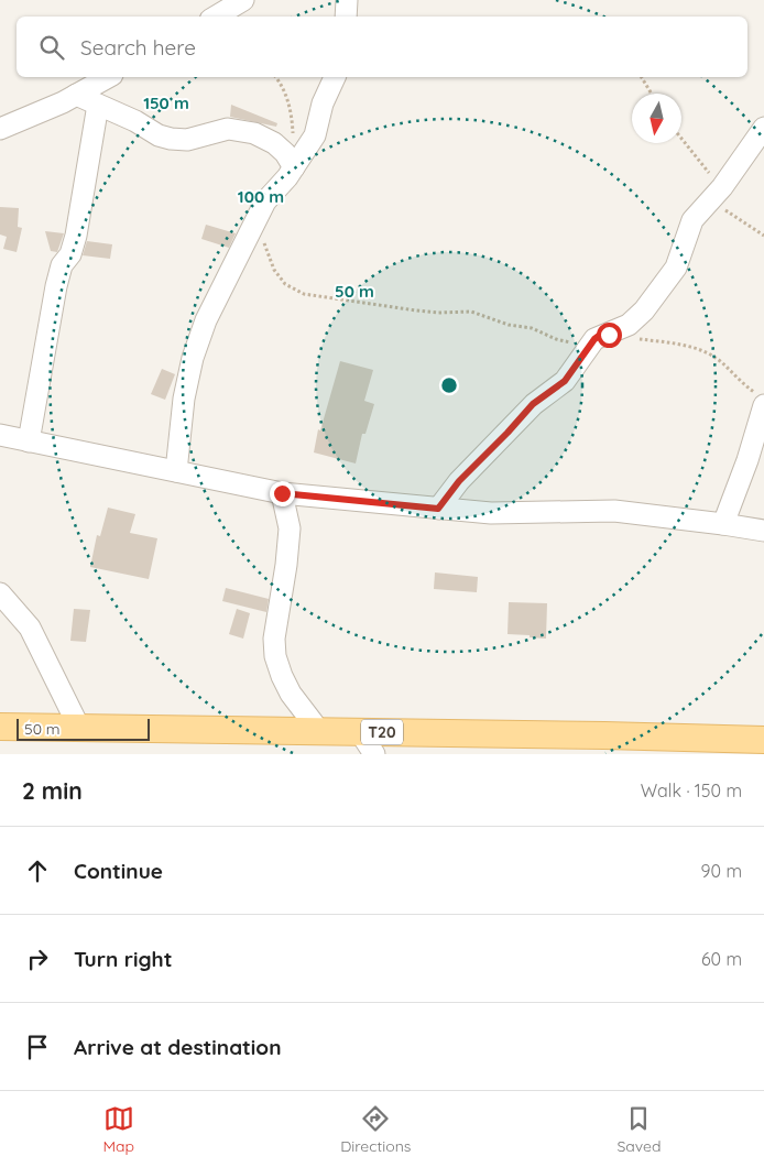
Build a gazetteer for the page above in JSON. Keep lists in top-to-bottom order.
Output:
{
  "streets": {
    "main road": ["T20"]
  },
  "scale_bar": "50 m",
  "north": "bottom",
  "page": {
    "search": "Search here",
    "scale": "50 m",
    "heading": ["2 min", "Walk · 150 m"],
    "list": [
      ["Continue", "90 m"],
      ["Turn right", "60 m"],
      "Arrive at destination"
    ],
    "nav": ["Map", "Directions", "Saved"]
  },
  "rings": ["150 m", "100 m", "50 m"]
}
